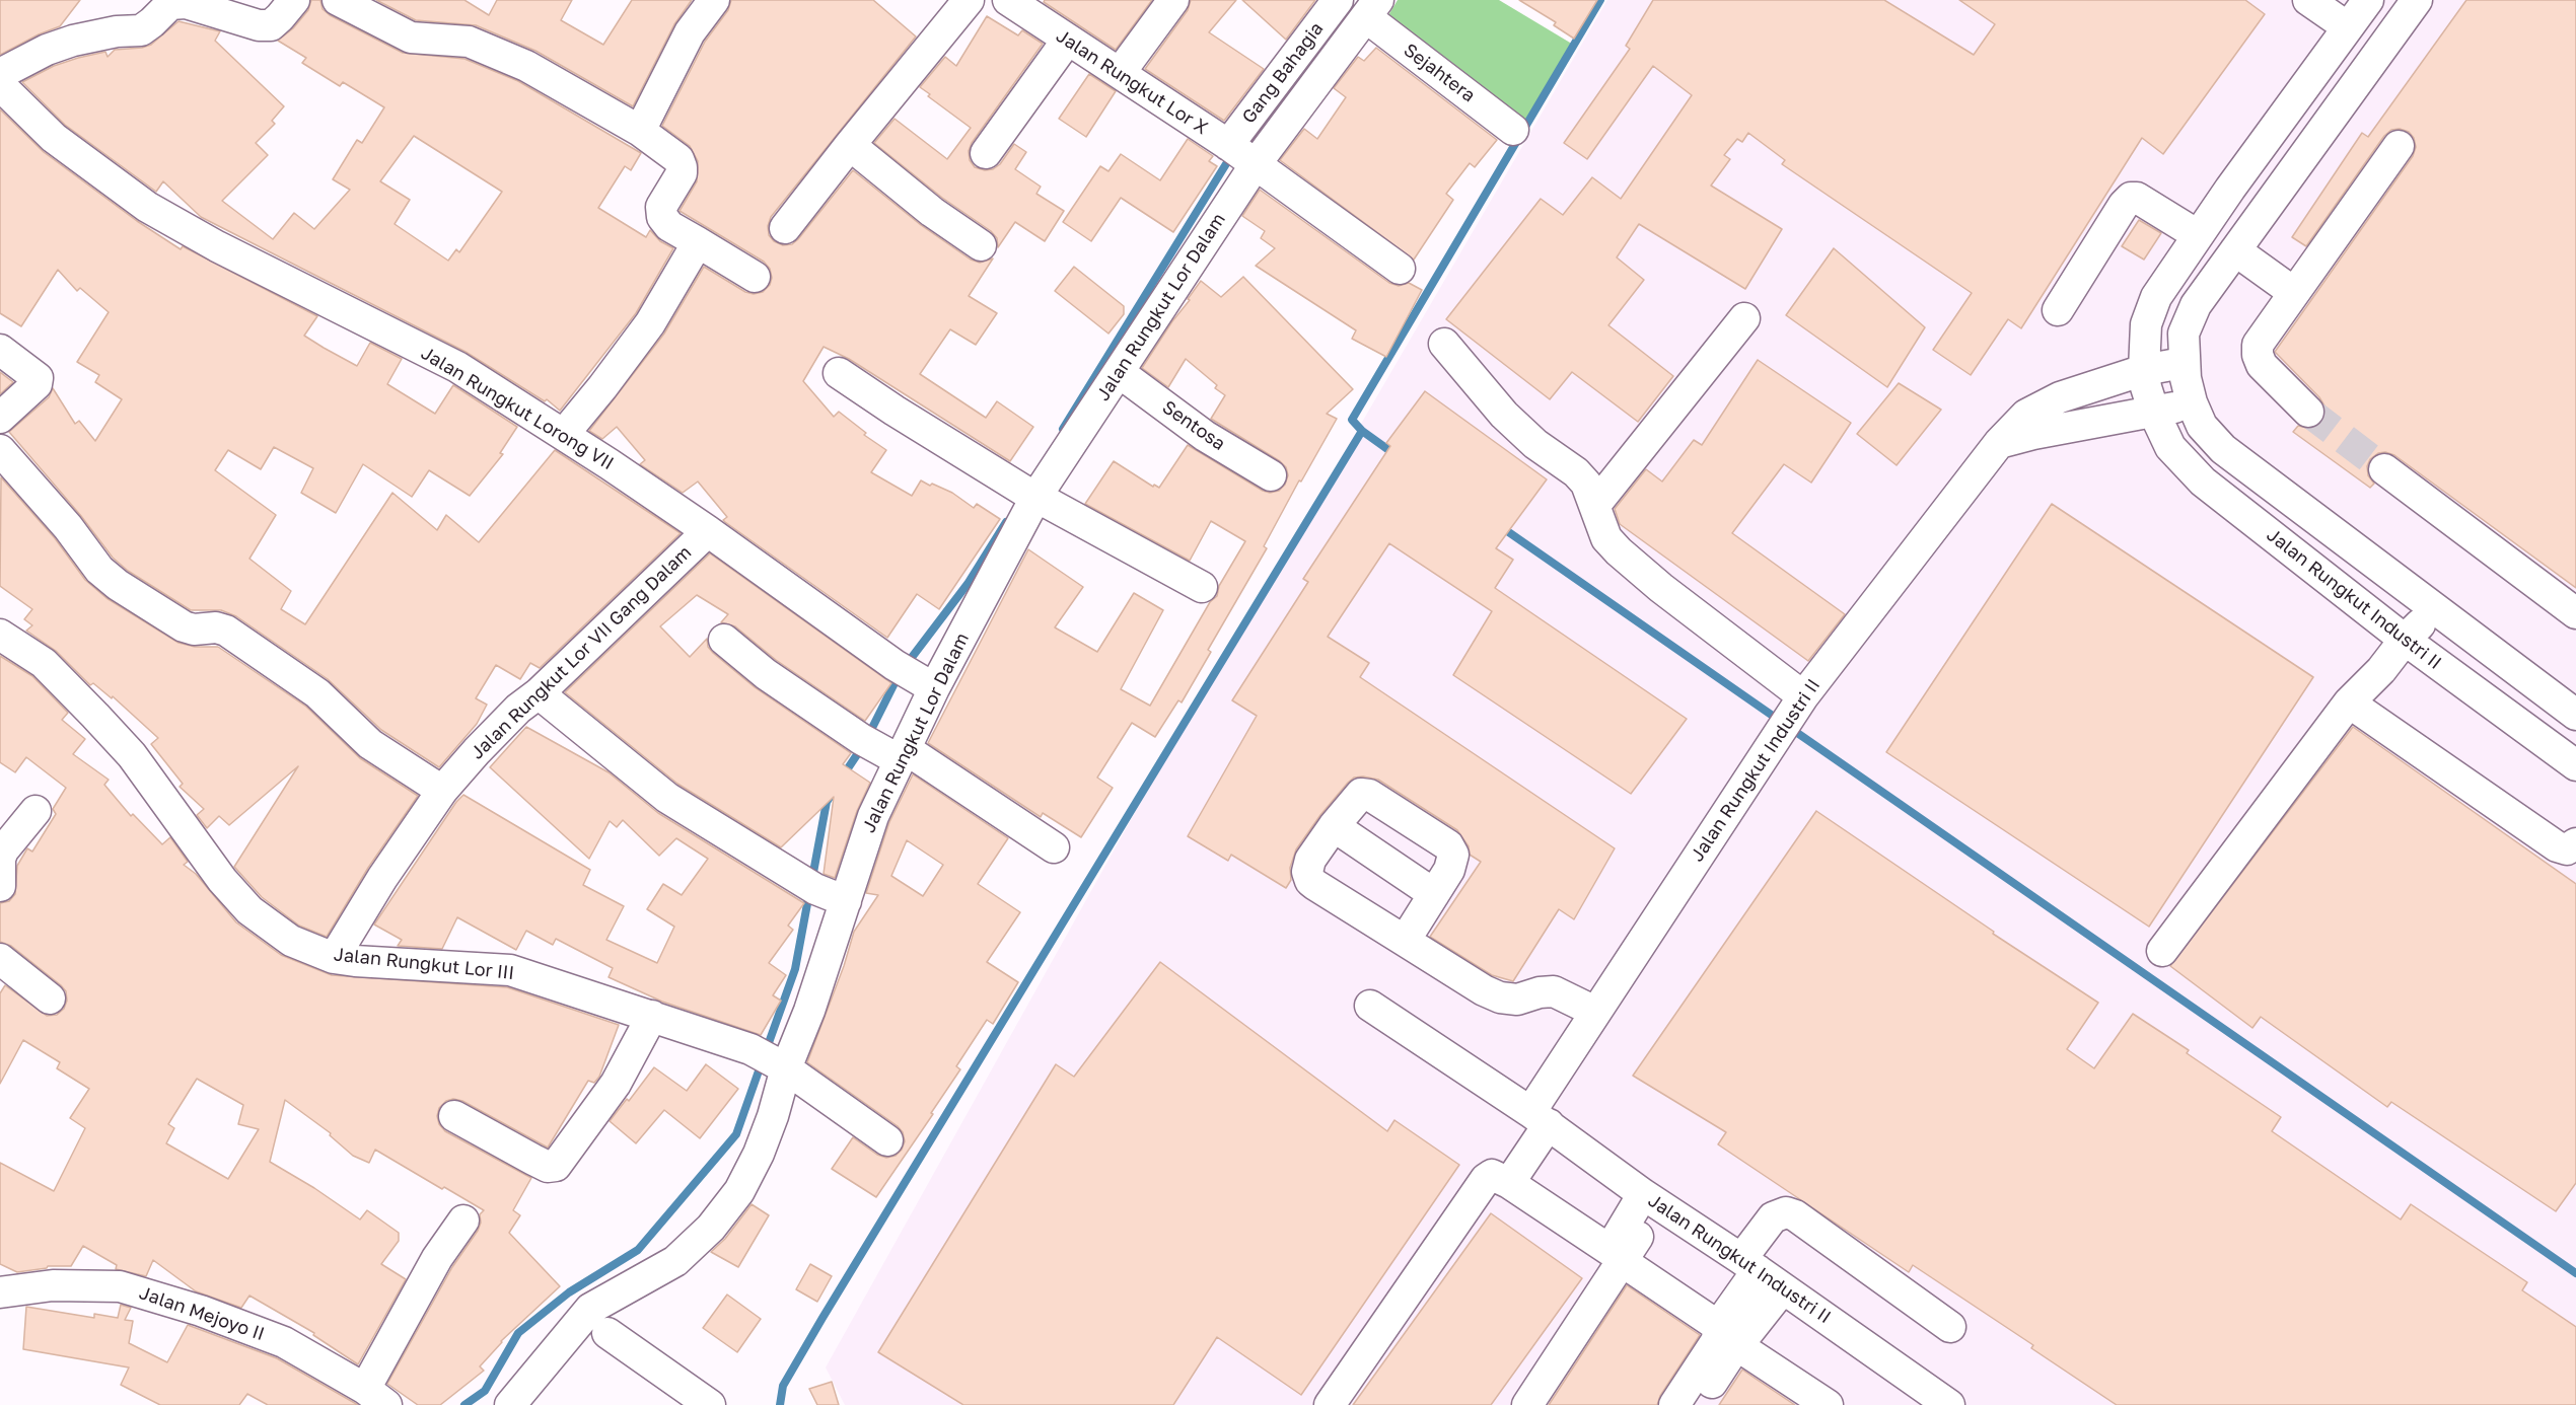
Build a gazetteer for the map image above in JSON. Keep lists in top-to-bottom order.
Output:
{
  "streets": {
    "street": [
      "Gang Bahagia",
      "Sejahtera",
      "Jalan Rungkut Lor X",
      "Jalan Rungkut Lor Dalam",
      "Jalan Rungkut Lorong VII",
      "Sentosa",
      "Jalan Rungkut Industri II",
      "Jalan Rungkut Lor VII Gang Dalam",
      "Jalan Rungkut Lor III",
      "Jalan Mejoyo II"
    ]
  },
  "crossings": [
    ["Gang Bahagia", "Jalan Rungkut Lor X"],
    ["Gang Bahagia", "Jalan Rungkut Lor Dalam"],
    ["Jalan Rungkut Lor X", "Jalan Rungkut Lor Dalam"],
    ["Jalan Rungkut Lor Dalam", "Jalan Rungkut Lorong VII"],
    ["Jalan Rungkut Lor Dalam", "Sentosa"],
    ["Jalan Rungkut Lor Dalam", "Jalan Rungkut Lor III"],
    ["Jalan Rungkut Lorong VII", "Jalan Rungkut Lor VII Gang Dalam"],
    ["Jalan Rungkut Lor VII Gang Dalam", "Jalan Rungkut Lor III"]
  ]
}
